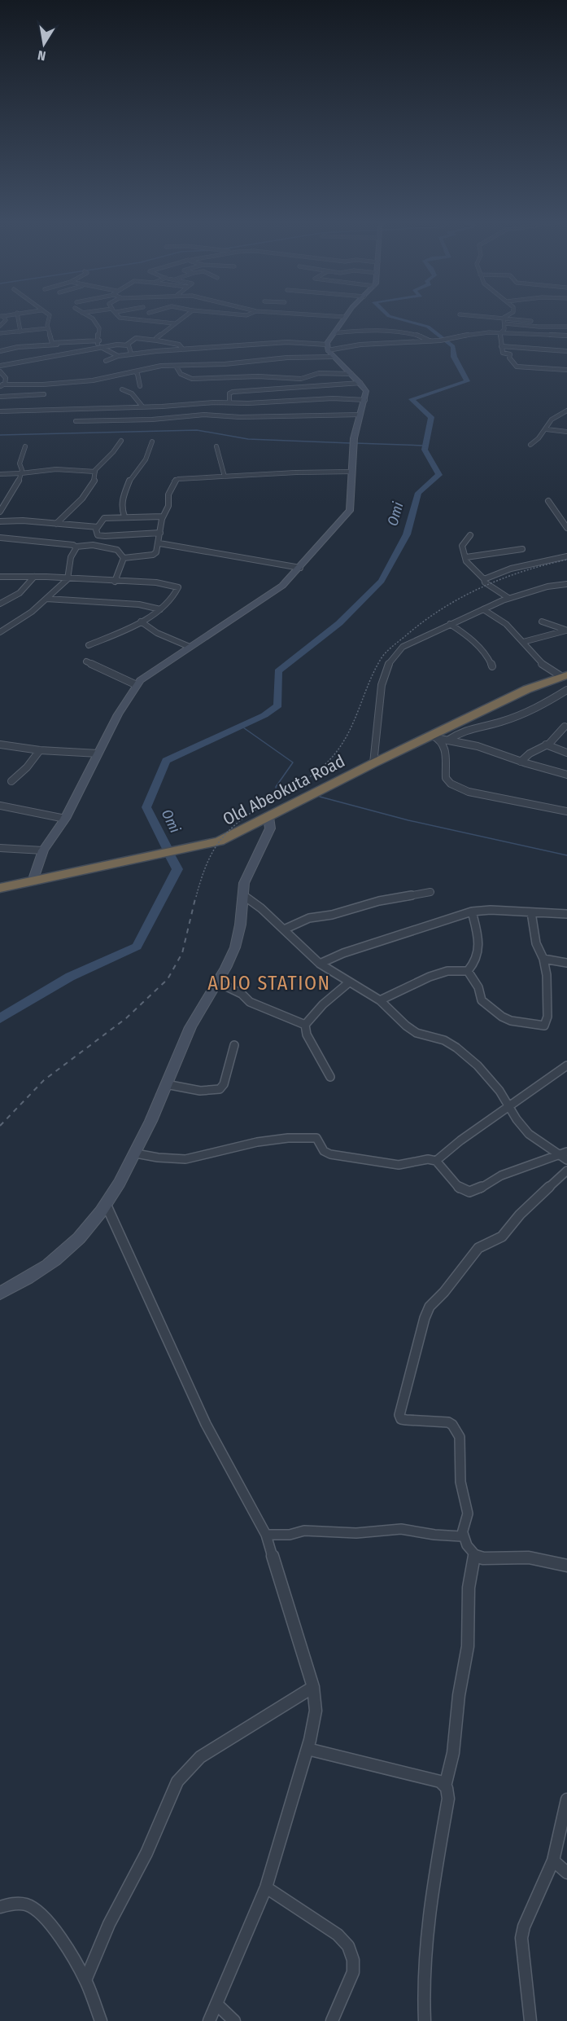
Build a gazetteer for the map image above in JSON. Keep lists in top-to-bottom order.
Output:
{
  "streets": {
    "highway": ["Old Abeokuta Road"]
  },
  "districts": ["ADIO STATION"],
  "water": ["Omi"],
  "north": "bottom"
}
